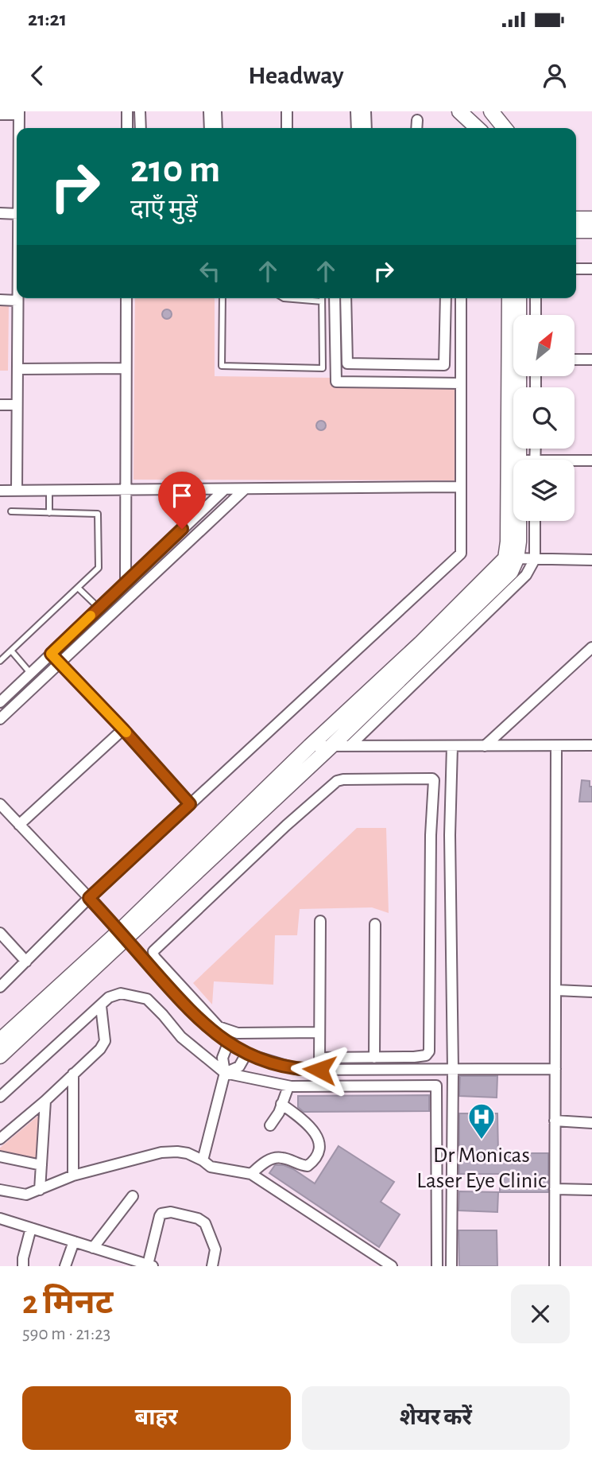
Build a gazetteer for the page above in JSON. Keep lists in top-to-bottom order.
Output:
{
  "places": {
    "hospital": ["Dr Monicas Laser Eye Clinic"]
  },
  "north": "top right",
  "page": {
    "status": "21:21",
    "header": "Headway",
    "turn": ["210 m", "दाएँ मुड़ें"],
    "heading": ["2 मिनट", "590 m · 21:23"],
    "buttons": ["बाहर", "शेयर करें"]
  }
}
